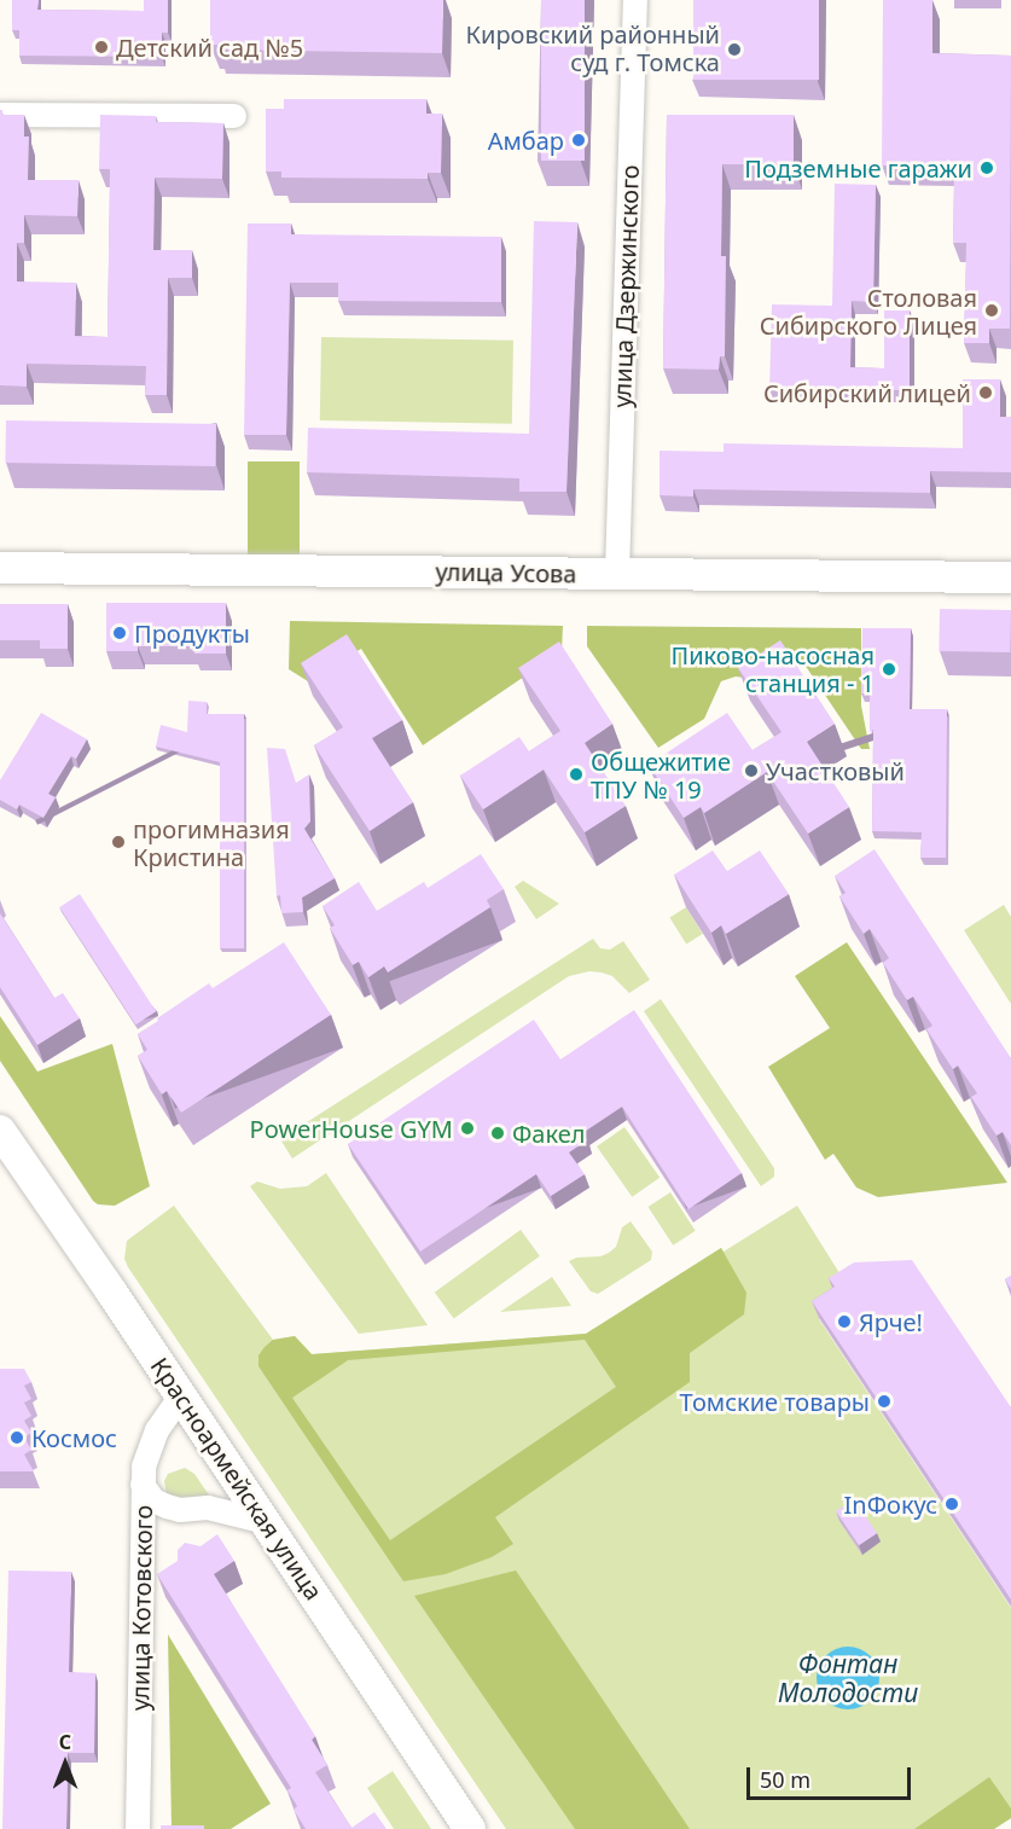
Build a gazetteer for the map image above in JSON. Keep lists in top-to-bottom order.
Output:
{
  "streets": {
    "main road": ["улица Усова", "Красноармейская улица"],
    "street": ["улица Дзержинского", "улица Котовского"]
  },
  "crossings": [
    ["улица Дзержинского", "улица Усова"],
    ["Красноармейская улица", "улица Котовского"]
  ],
  "water": ["Фонтан Молодости"],
  "places": [
    "Детский сад №5",
    "Кировский районный суд г. Томска",
    "Амбар",
    "Подземные гаражи",
    "Столовая Сибирского Лицея",
    "Сибирский лицей",
    "Продукты",
    "Пиково-насосная станция - 1",
    "Участковый",
    "Общежитие ТПУ № 19",
    "прогимназия Кристина",
    "PowerHouse GYM",
    "Факел",
    "Ярче!",
    "Томские товары",
    "Космос",
    "InФокус"
  ],
  "scale_bar": "50 m",
  "north": "top"
}
